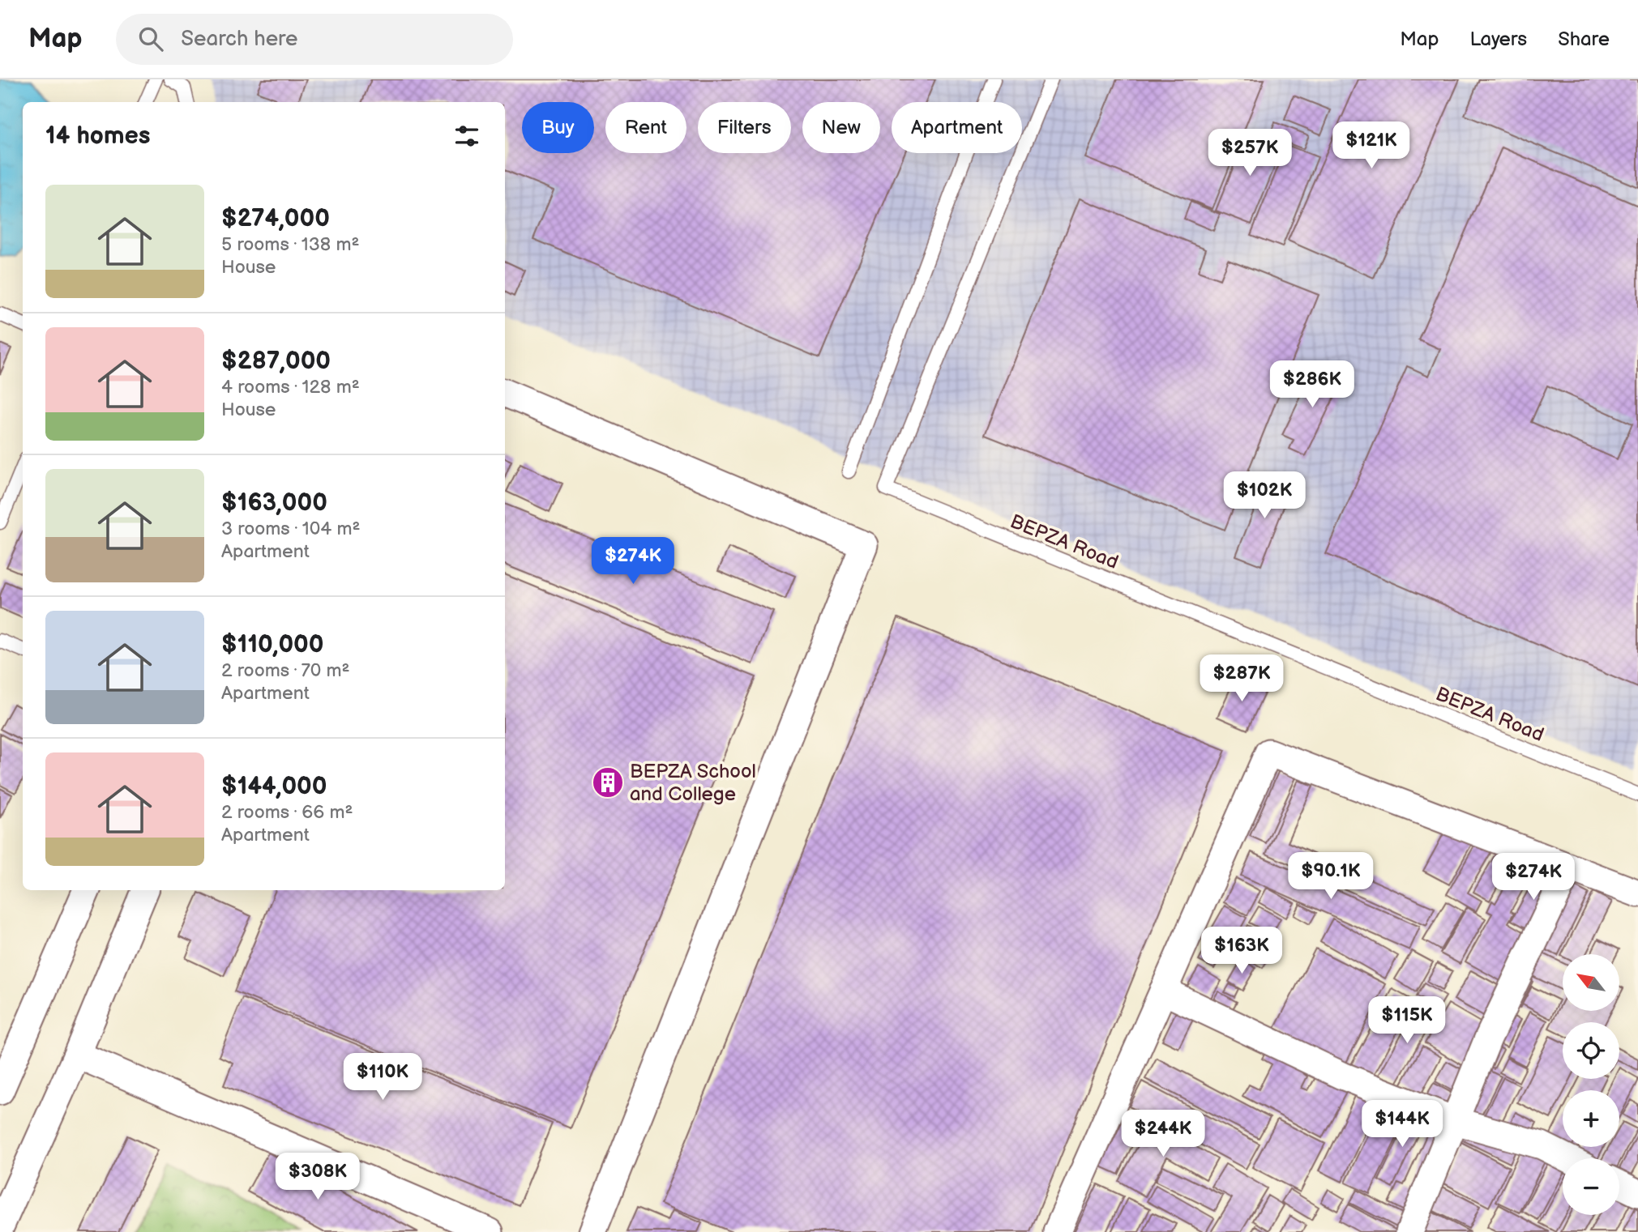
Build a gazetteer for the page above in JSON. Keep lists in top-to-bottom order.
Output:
{
  "streets": {
    "lane": ["BEPZA Road"]
  },
  "places": {
    "building": ["BEPZA School and College"]
  },
  "north": "top left",
  "page": {
    "header": "Map",
    "search": "Search here",
    "nav": ["Map", "Layers", "Share"],
    "chip": [
      "Buy",
      "Rent",
      "Filters",
      "New",
      "Apartment"
    ],
    "heading": "14 homes",
    "price": [
      "$121K",
      "$257K",
      "$286K",
      "$102K",
      "$274K",
      "$287K",
      "$90.1K",
      "$274K",
      "$163K",
      "$115K",
      "$110K",
      "$144K",
      "$244K",
      "$308K"
    ],
    "list": [
      {
        "name": "$274,000",
        "note": "5 rooms · 138 m² · House"
      },
      {
        "name": "$287,000",
        "note": "4 rooms · 128 m² · House"
      },
      {
        "name": "$163,000",
        "note": "3 rooms · 104 m² · Apartment"
      },
      {
        "name": "$110,000",
        "note": "2 rooms · 70 m² · Apartment"
      },
      {
        "name": "$144,000",
        "note": "2 rooms · 66 m² · Apartment"
      }
    ],
    "map_buttons": ["+", "−"]
  }
}
